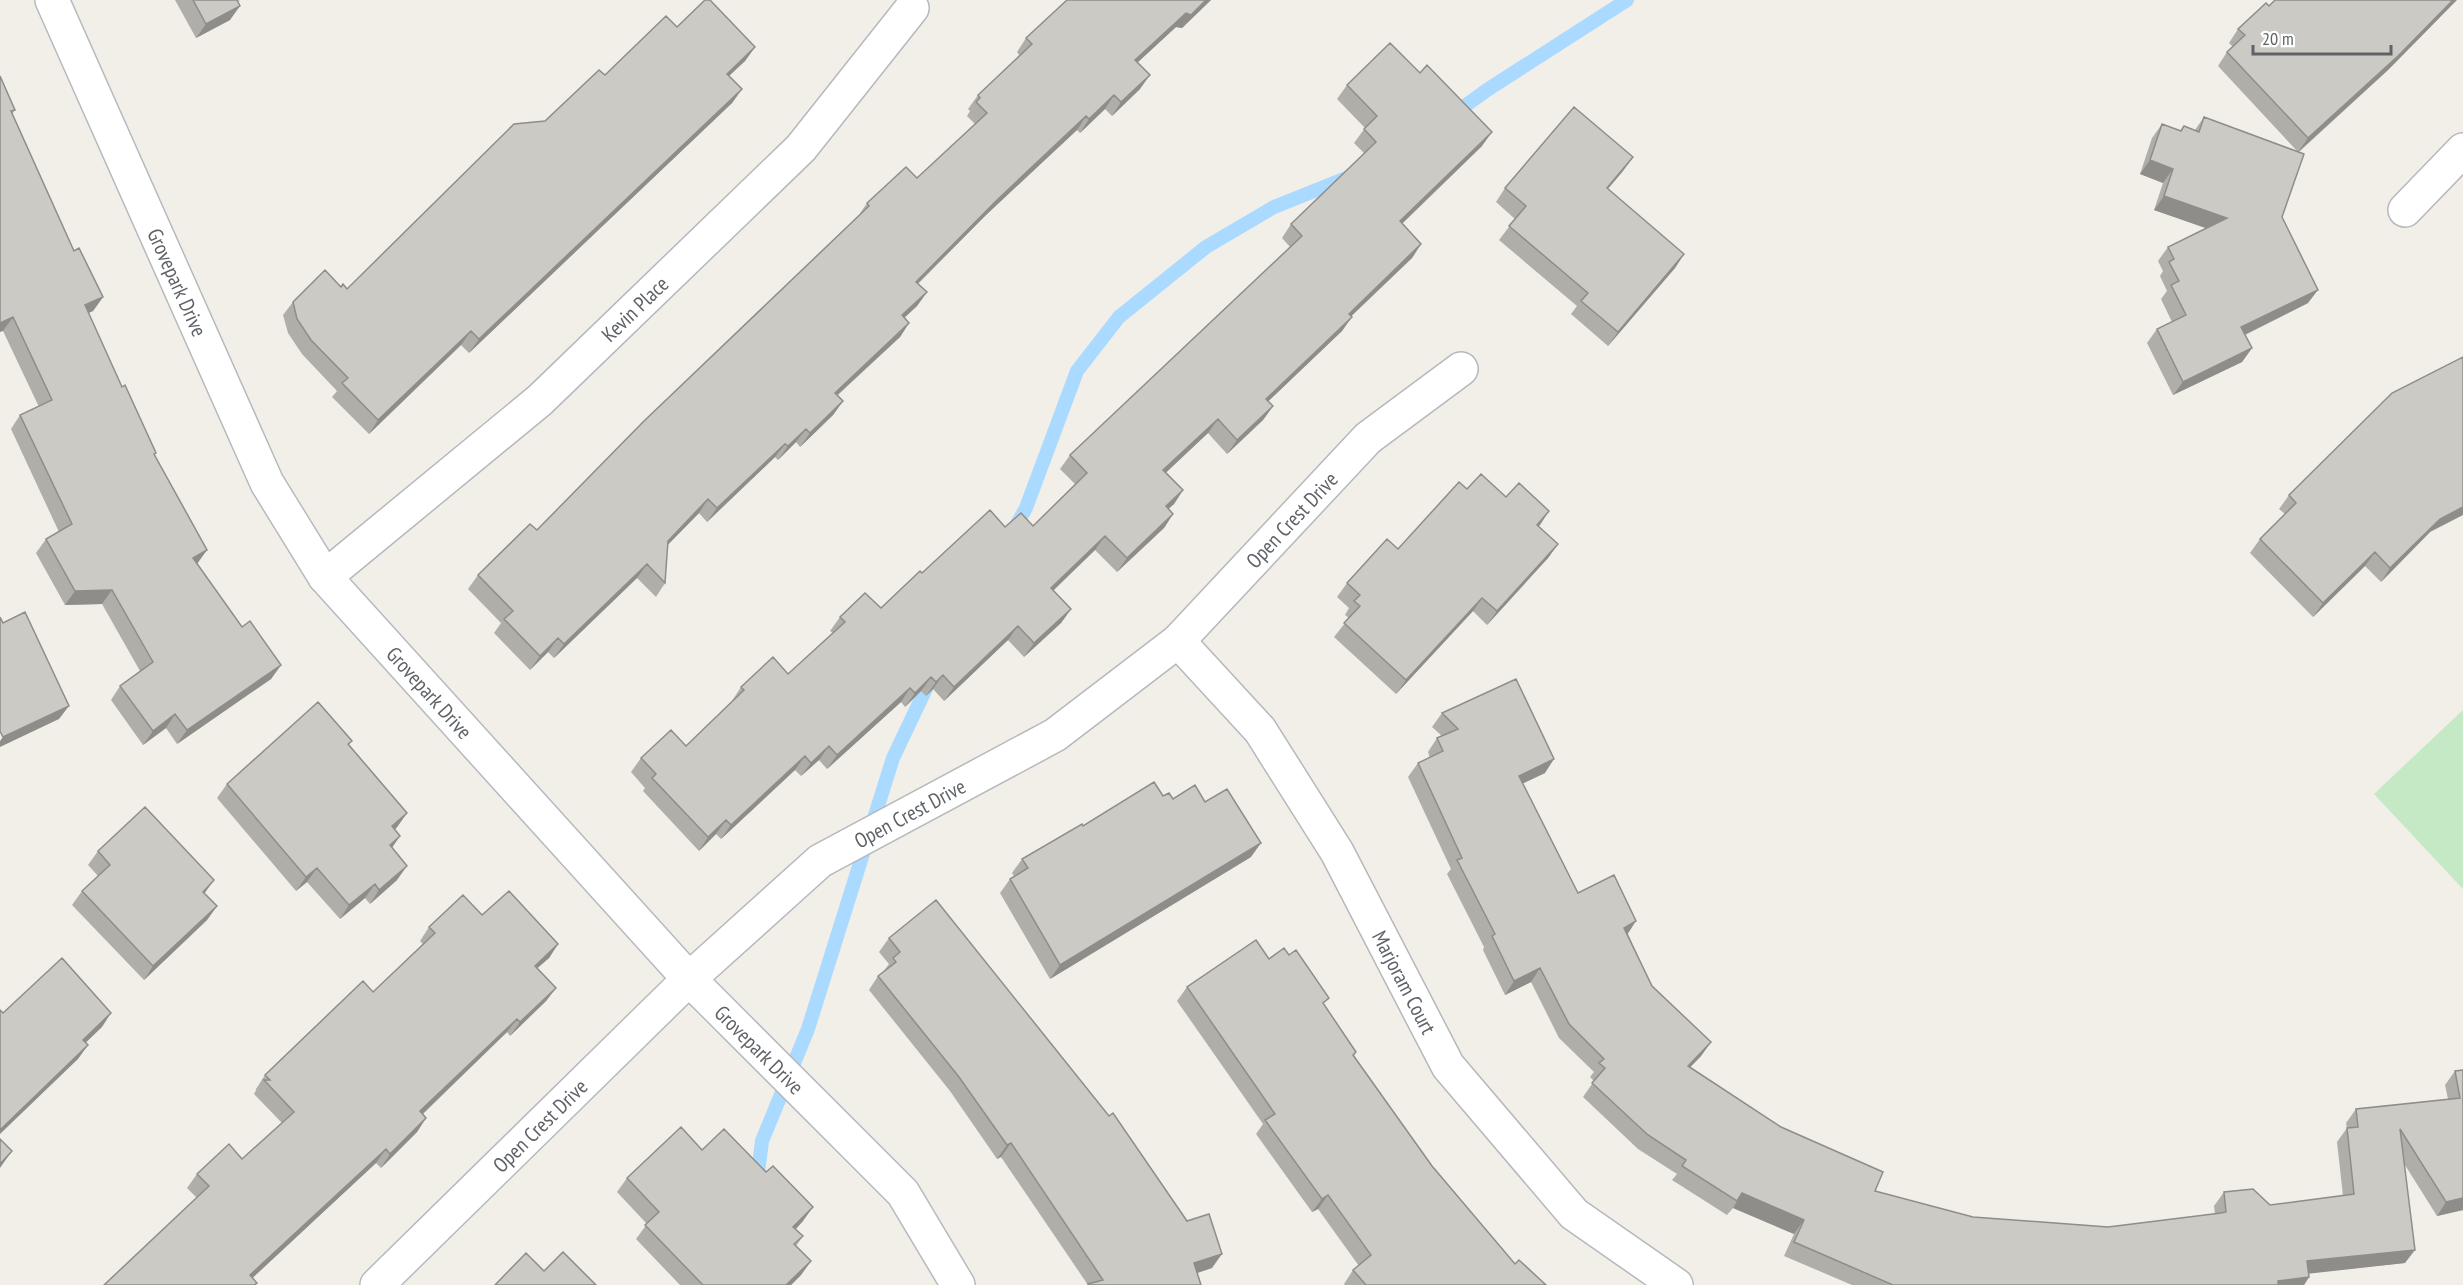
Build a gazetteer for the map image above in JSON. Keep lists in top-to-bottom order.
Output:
{
  "streets": {
    "street": [
      "Grovepark Drive",
      "Kevin Place",
      "Open Crest Drive",
      "Marjoram Court"
    ]
  },
  "crossings": [
    ["Grovepark Drive", "Kevin Place"],
    ["Grovepark Drive", "Open Crest Drive"],
    ["Open Crest Drive", "Marjoram Court"]
  ],
  "scale_bar": "20 m"
}
